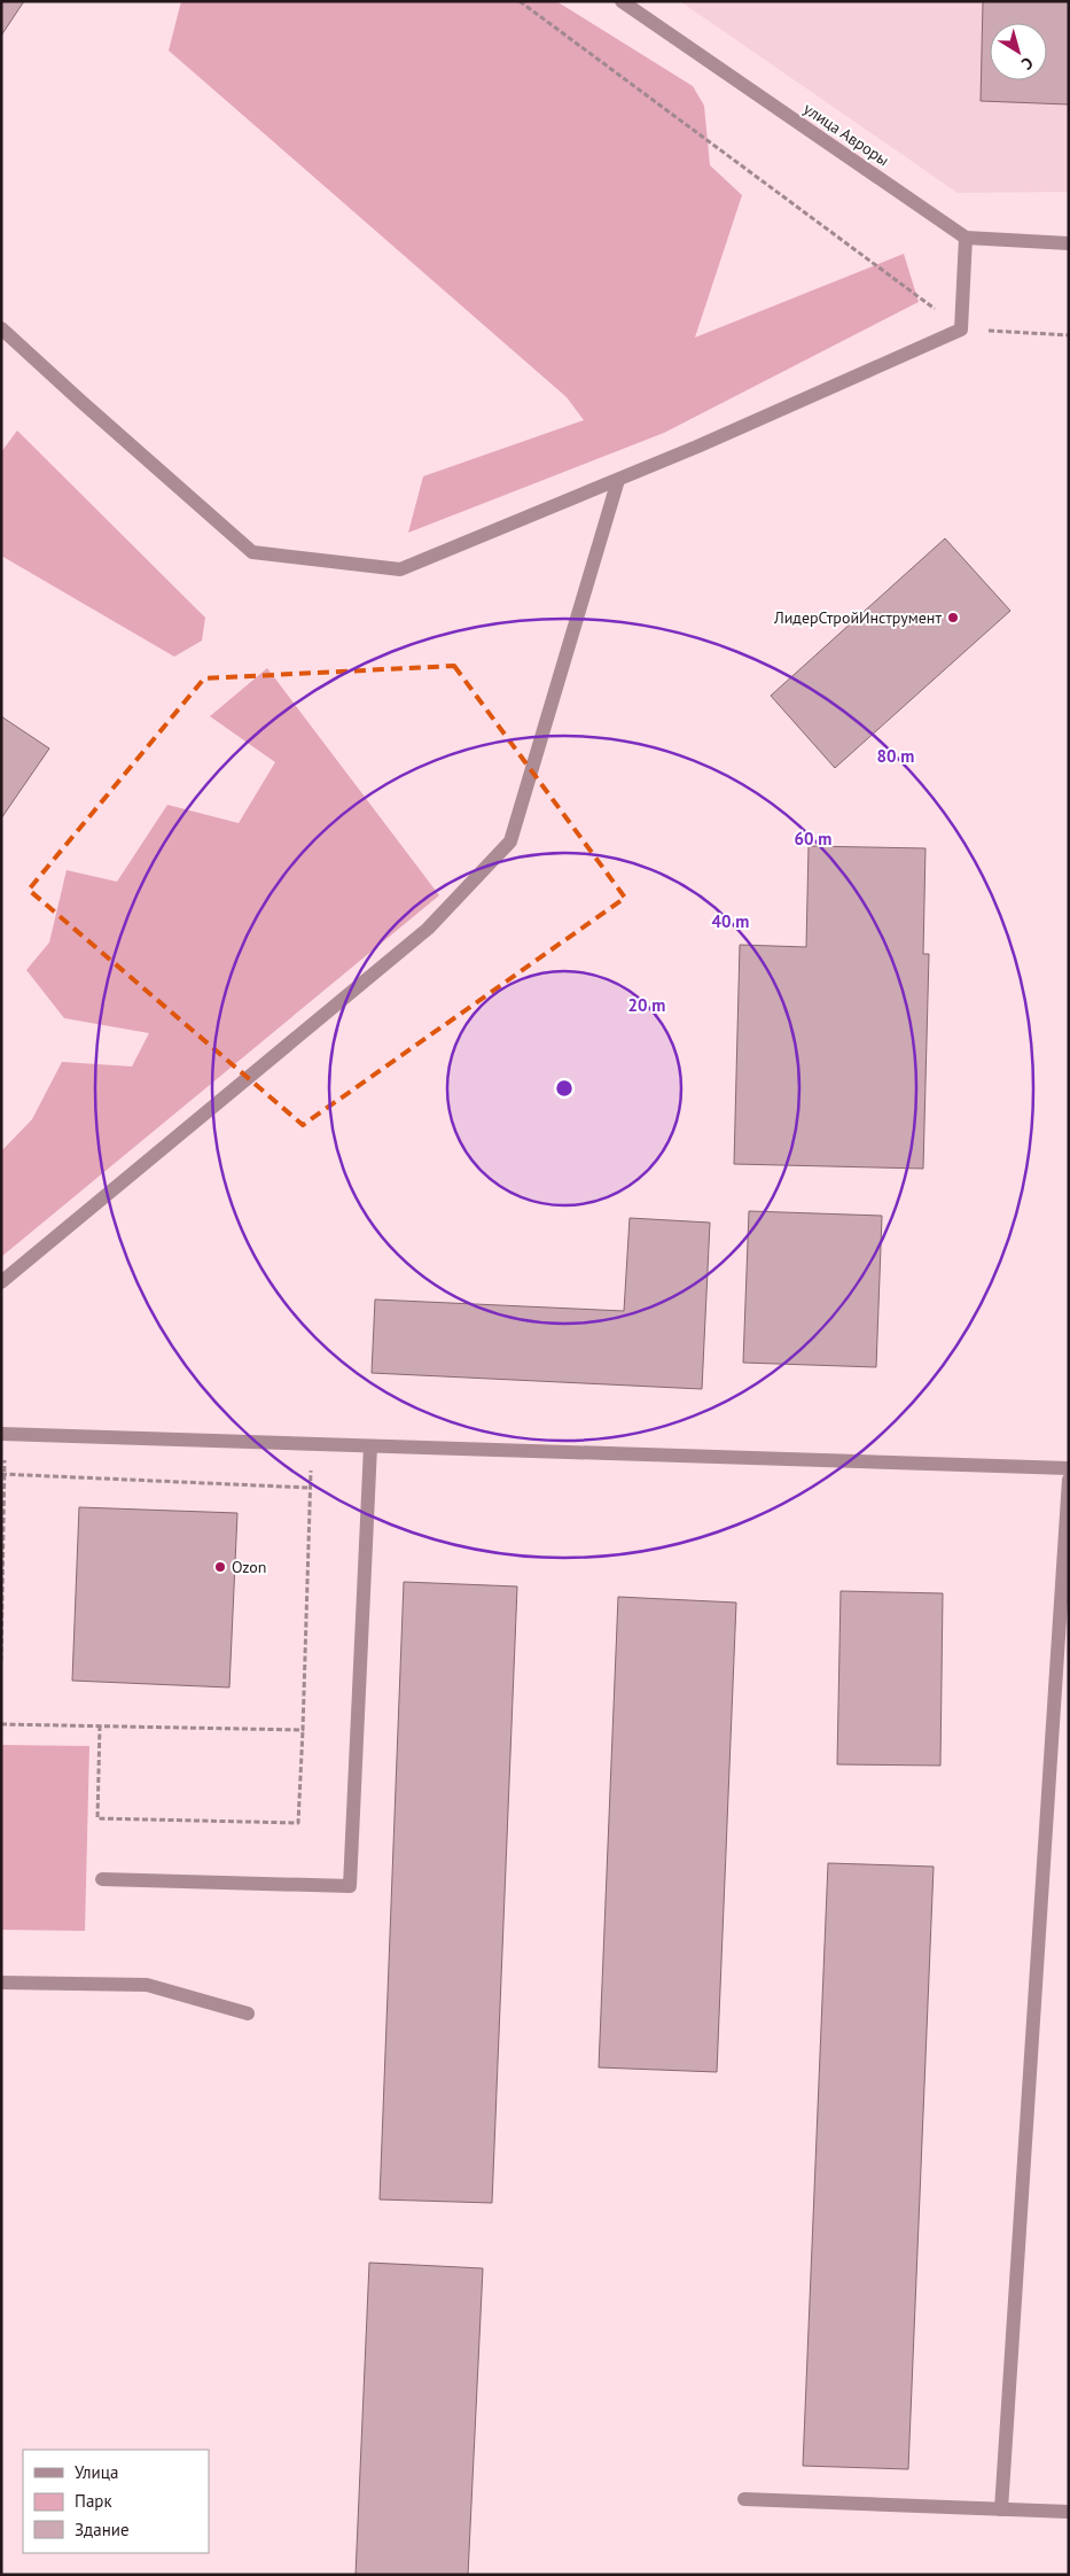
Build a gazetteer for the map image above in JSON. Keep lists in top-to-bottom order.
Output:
{
  "streets": {
    "street": ["улица Авроры"]
  },
  "places": ["ЛидерСтройИнструмент", "Ozon"],
  "legend": ["Улица", "Парк", "Здание"],
  "north": "bottom right",
  "rings": [
    "80 m",
    "60 m",
    "40 m",
    "20 m"
  ]
}
